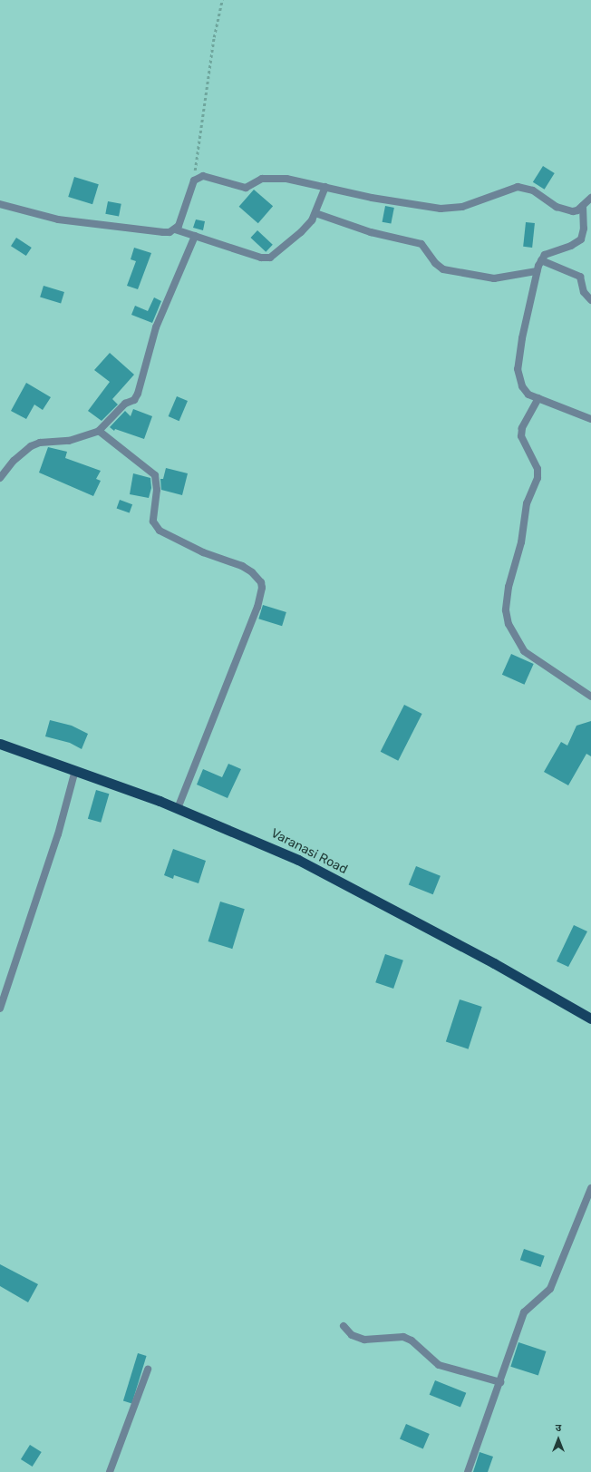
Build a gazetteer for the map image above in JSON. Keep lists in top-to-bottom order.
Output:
{
  "streets": {
    "highway": ["Varanasi Road"]
  },
  "north": "top"
}
